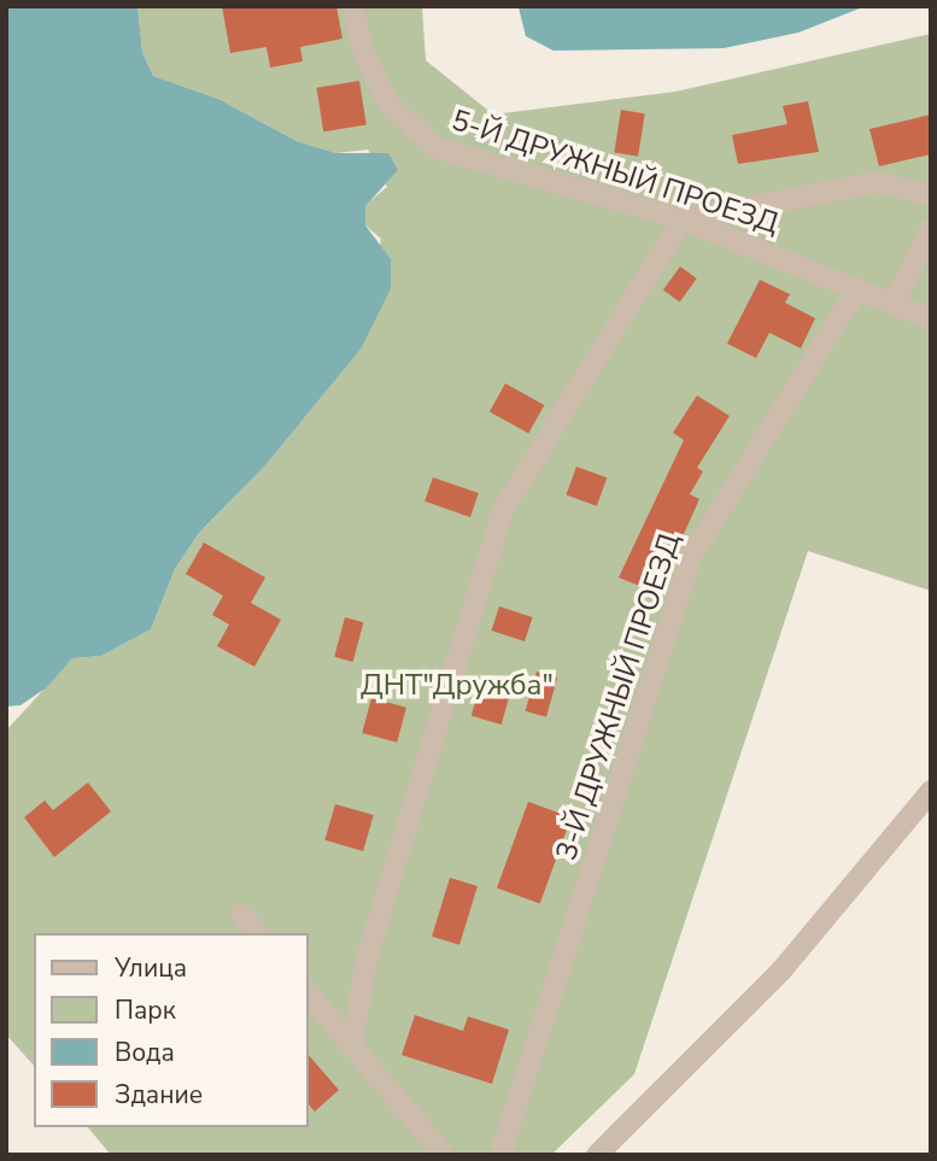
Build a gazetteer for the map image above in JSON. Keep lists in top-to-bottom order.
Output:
{
  "streets": {
    "street": ["5-Й ДРУЖНЫЙ ПРОЕЗД", "3-Й ДРУЖНЫЙ ПРОЕЗД"]
  },
  "crossings": [
    ["5-Й ДРУЖНЫЙ ПРОЕЗД", "3-Й ДРУЖНЫЙ ПРОЕЗД"]
  ],
  "parks": ["ДНТ\"Дружба\""],
  "legend": [
    "Улица",
    "Парк",
    "Вода",
    "Здание"
  ]
}
